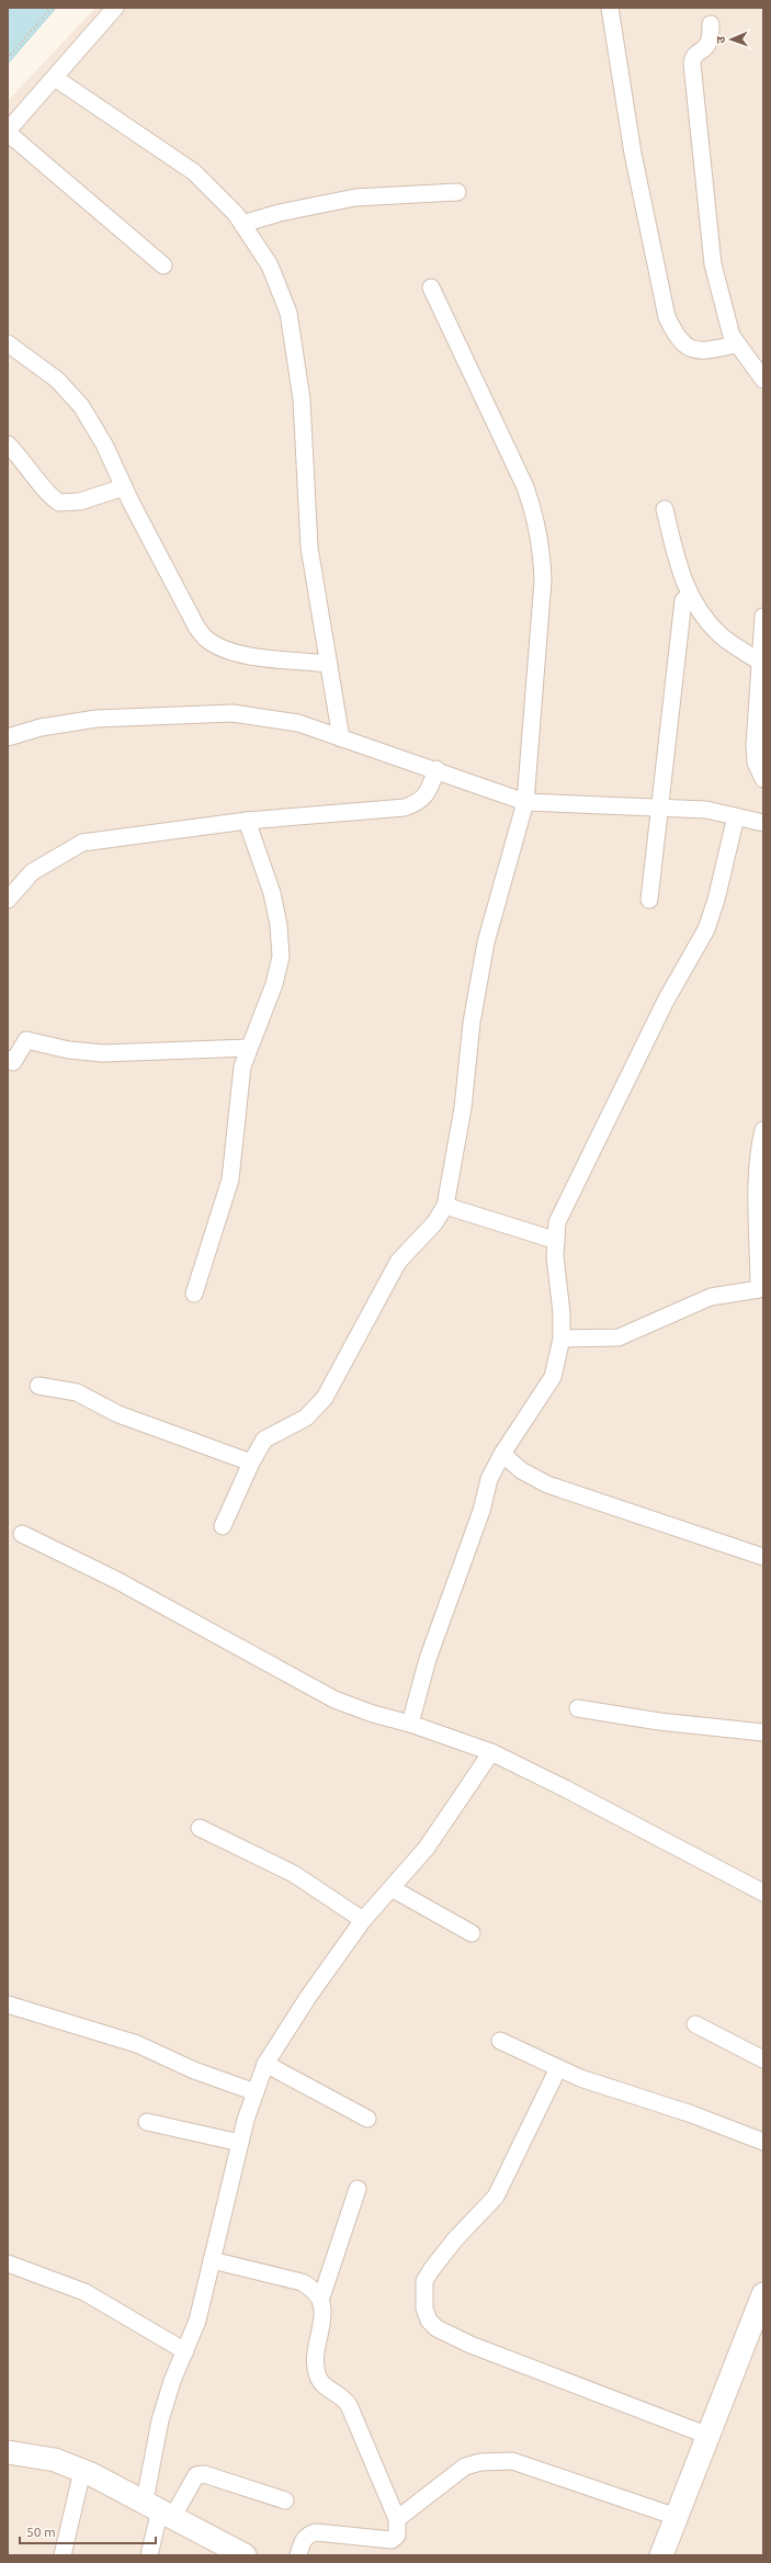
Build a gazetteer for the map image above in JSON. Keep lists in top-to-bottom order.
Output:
{
  "scale_bar": "50 m",
  "north": "left"
}
